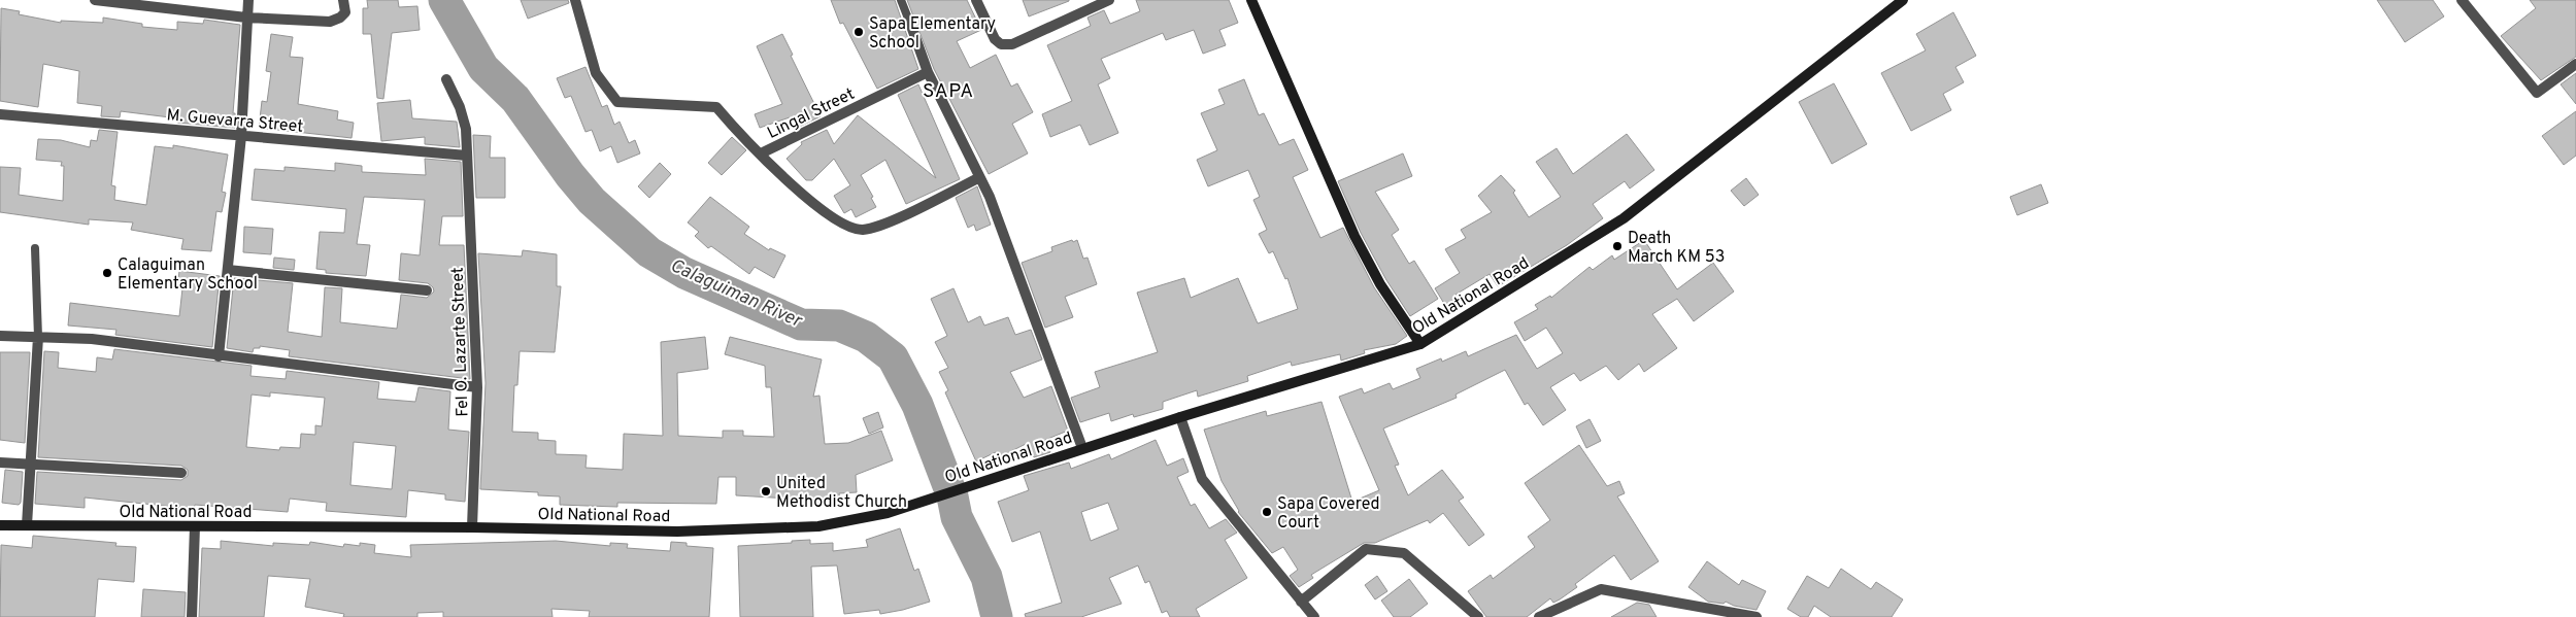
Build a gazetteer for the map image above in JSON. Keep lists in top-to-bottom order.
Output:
{
  "streets": {
    "main road": ["Old National Road"],
    "street": ["Lingal Street", "M. Guevarra Street", "Fel O. Lazarte Street"]
  },
  "crossings": [
    ["M. Guevarra Street", "Fel O. Lazarte Street"],
    ["Old National Road", "Fel O. Lazarte Street"]
  ],
  "districts": ["SAPA"],
  "water": ["Calaguiman River"],
  "places": [
    "Sapa Elementary School",
    "Death March KM 53",
    "Calaguiman Elementary School",
    "United Methodist Church",
    "Sapa Covered Court"
  ]
}
